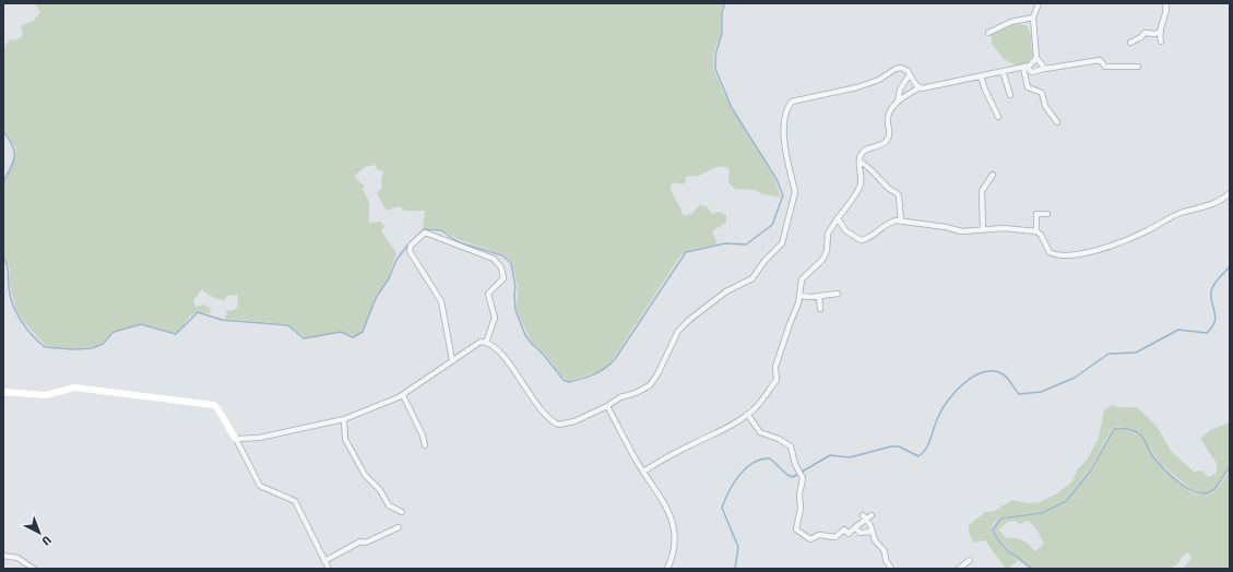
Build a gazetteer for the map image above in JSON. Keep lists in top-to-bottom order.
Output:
{
  "north": "bottom right"
}
